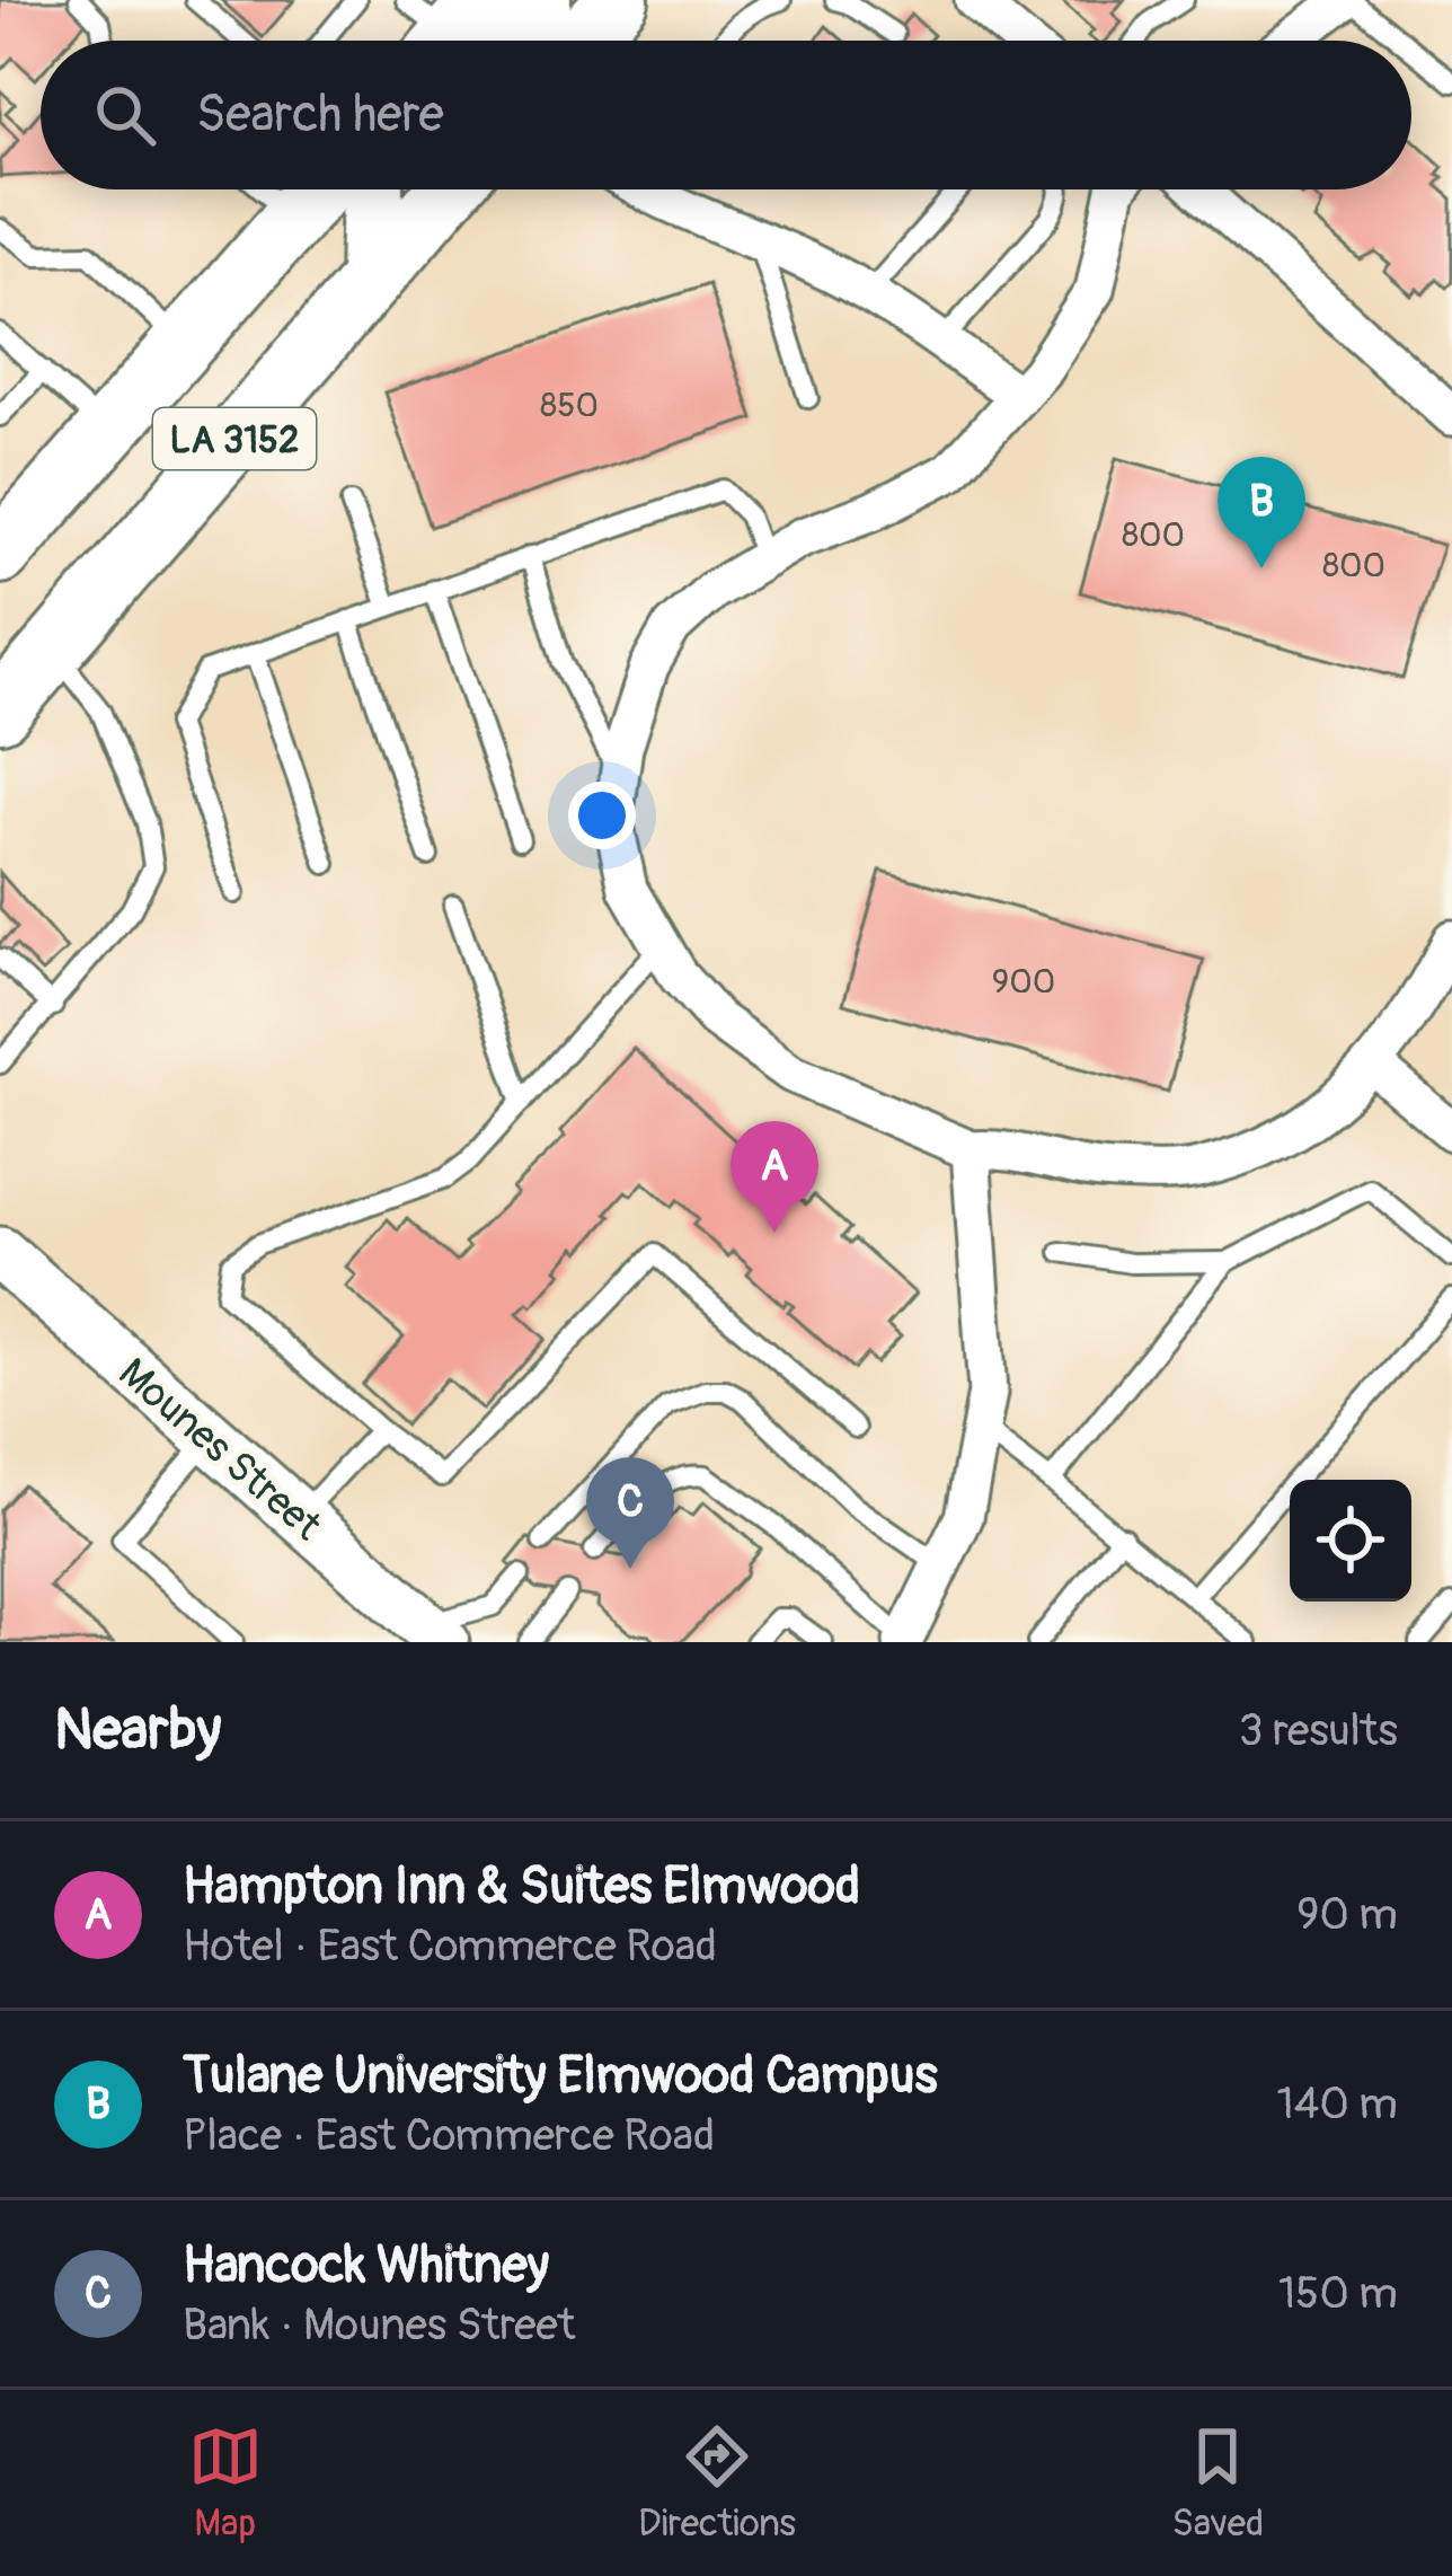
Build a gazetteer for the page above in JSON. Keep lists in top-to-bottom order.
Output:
{
  "streets": {
    "highway": ["LA 3152"],
    "main road": ["Mounes Street"]
  },
  "house_numbers": [
    "850",
    "800",
    "800",
    "900"
  ],
  "page": {
    "search": "Search here",
    "pins": ["B", "A", "C"],
    "heading": ["Nearby", "3 results"],
    "list": [
      {
        "mark": "A",
        "name": "Hampton Inn & Suites Elmwood",
        "note": "Hotel · East Commerce Road",
        "value": "90 m"
      },
      {
        "mark": "B",
        "name": "Tulane University Elmwood Campus",
        "note": "Place · East Commerce Road",
        "value": "140 m"
      },
      {
        "mark": "C",
        "name": "Hancock Whitney",
        "note": "Bank · Mounes Street",
        "value": "150 m"
      }
    ],
    "nav": ["Map", "Directions", "Saved"]
  }
}
